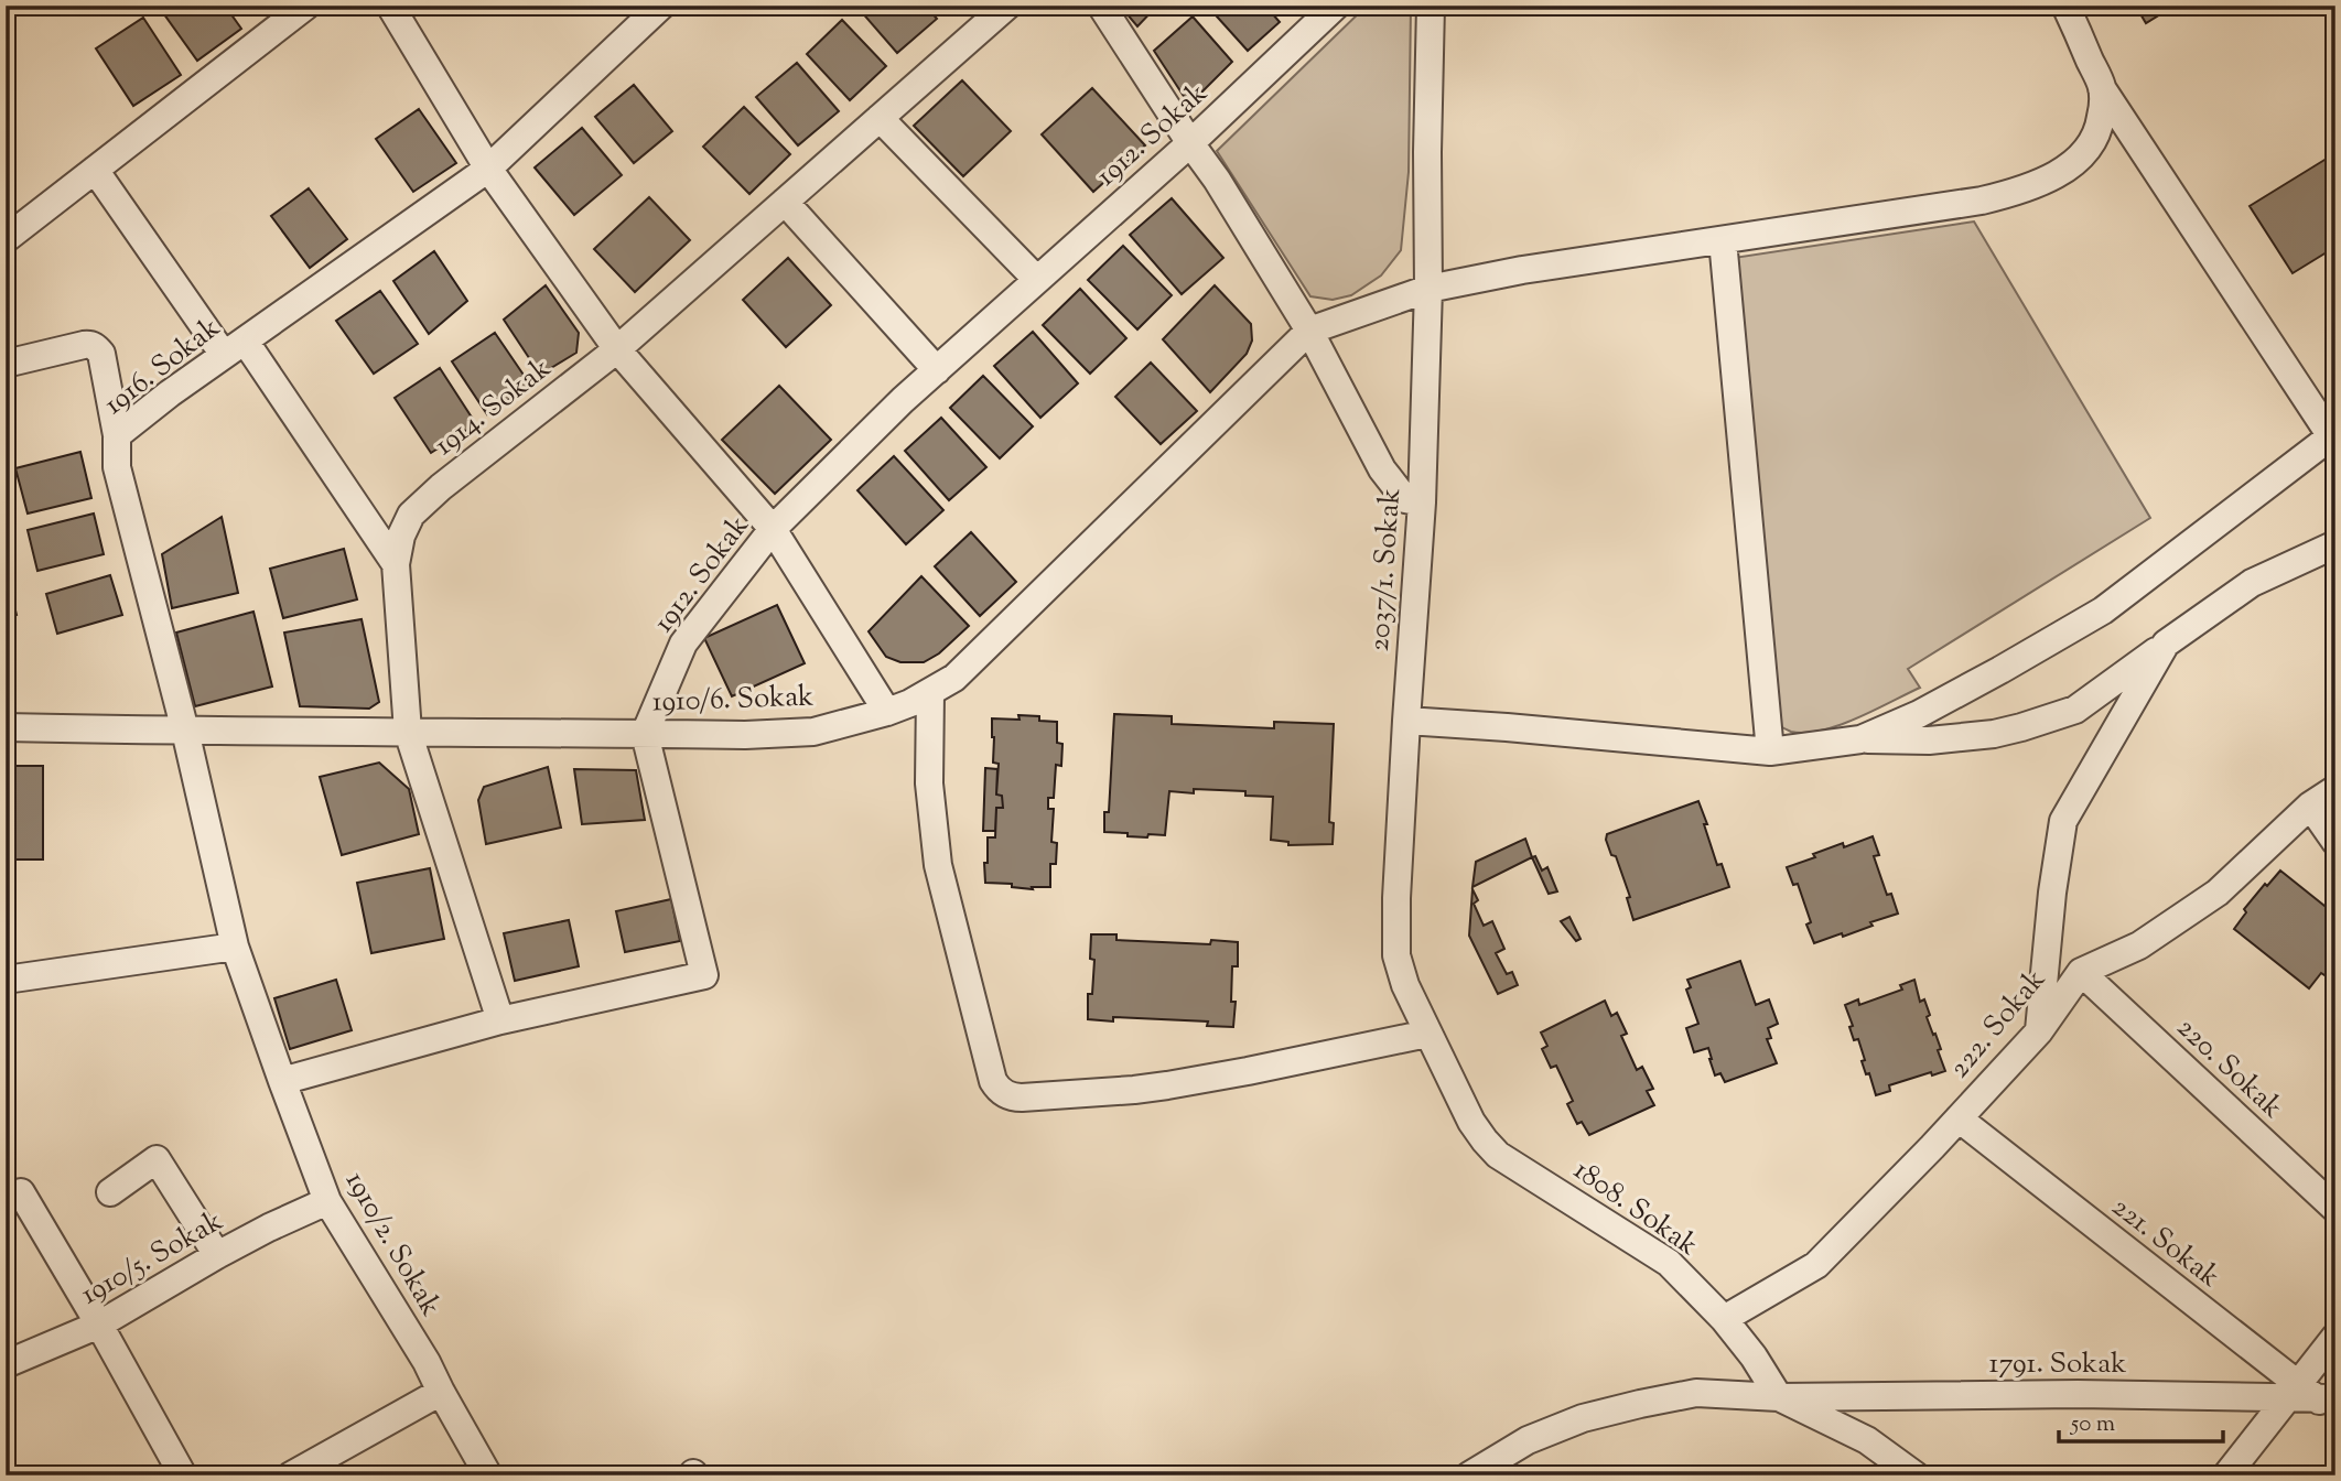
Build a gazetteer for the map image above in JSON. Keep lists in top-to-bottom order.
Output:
{
  "streets": {
    "street": [
      "1912. Sokak",
      "1916. Sokak",
      "1914. Sokak",
      "2037/1. Sokak",
      "1910/6. Sokak",
      "222. Sokak",
      "220. Sokak",
      "1808. Sokak",
      "221. Sokak",
      "1910/2. Sokak",
      "1910/5. Sokak",
      "1791. Sokak"
    ]
  },
  "crossings": [
    ["1912. Sokak", "1910/6. Sokak"],
    ["1916. Sokak", "1910/6. Sokak"],
    ["1916. Sokak", "1910/2. Sokak"],
    ["1914. Sokak", "1910/6. Sokak"],
    ["2037/1. Sokak", "1808. Sokak"],
    ["1910/6. Sokak", "1910/2. Sokak"],
    ["222. Sokak", "220. Sokak"],
    ["222. Sokak", "1808. Sokak"],
    ["222. Sokak", "221. Sokak"],
    ["1808. Sokak", "1791. Sokak"],
    ["221. Sokak", "1791. Sokak"],
    ["1910/2. Sokak", "1910/5. Sokak"]
  ],
  "scale_bar": "50 m"
}
